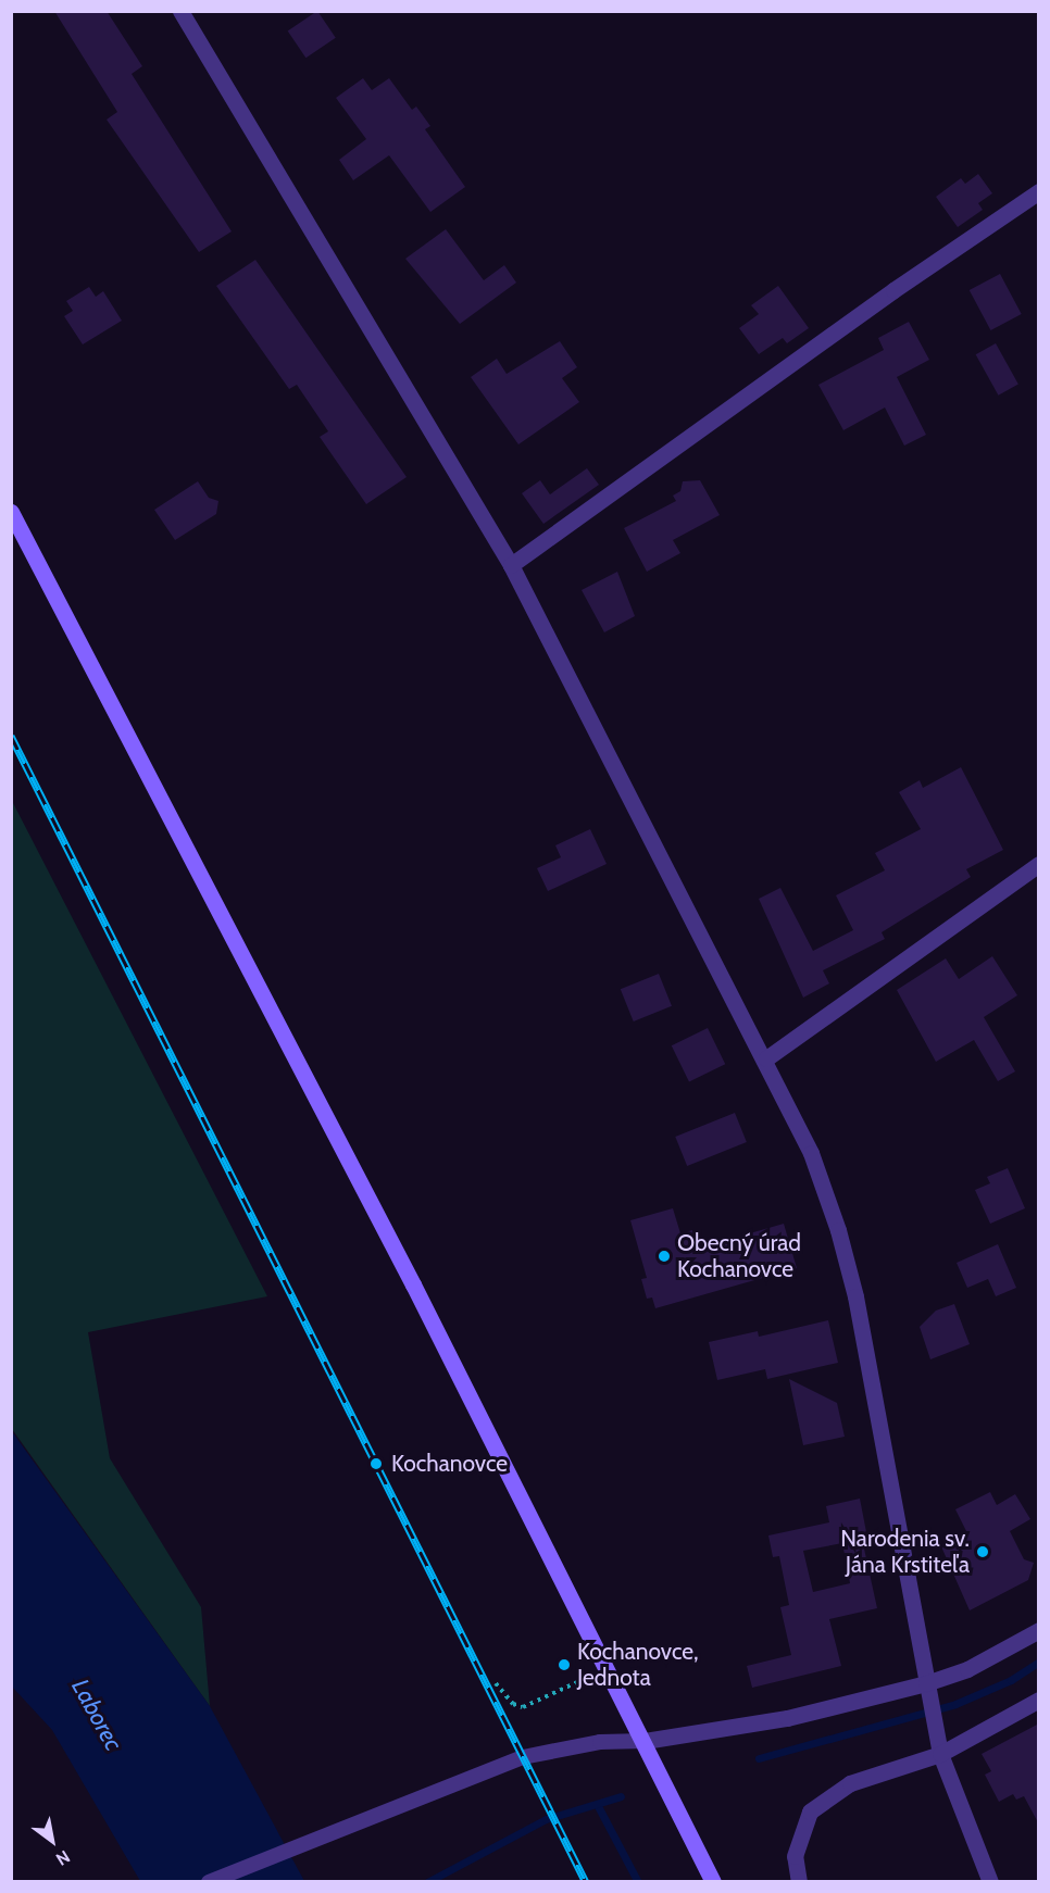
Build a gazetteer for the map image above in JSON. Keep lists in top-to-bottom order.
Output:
{
  "water": ["Laborec"],
  "places": [
    "Obecný úrad Kochanovce",
    "Kochanovce",
    "Narodenia sv. Jána Krstiteľa",
    "Kochanovce, Jednota"
  ],
  "north": "bottom right"
}
